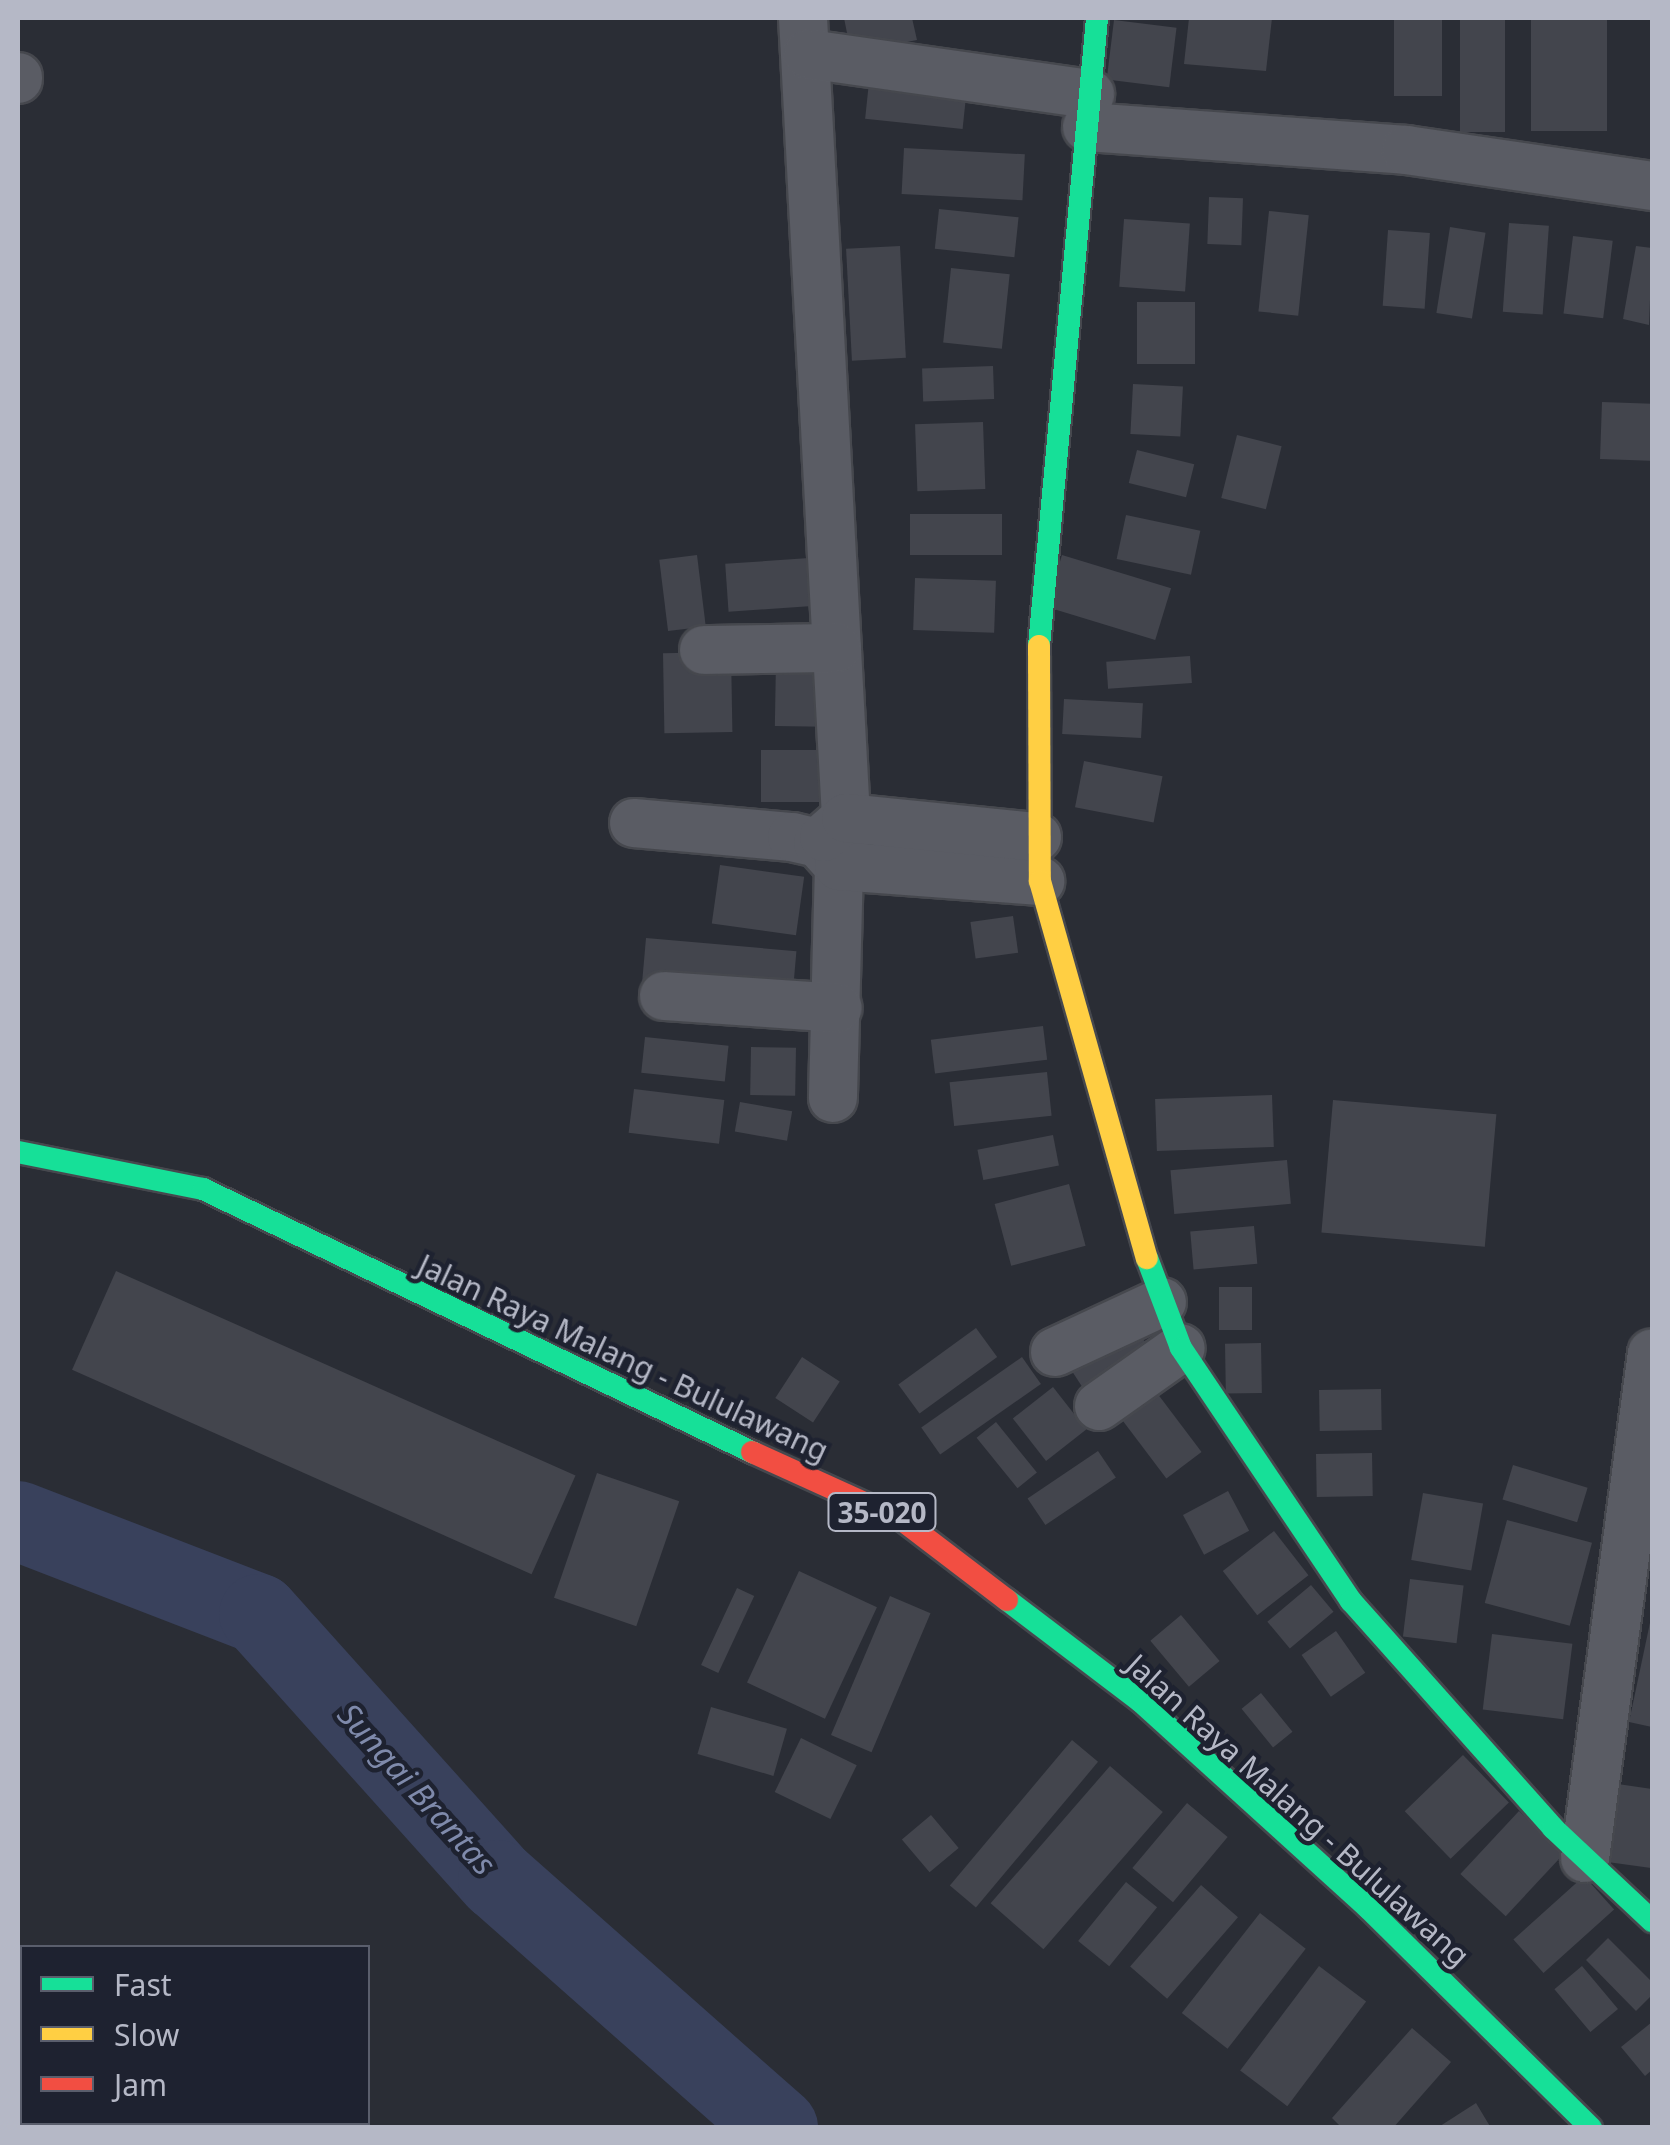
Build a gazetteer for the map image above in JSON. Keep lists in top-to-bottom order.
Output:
{
  "streets": {
    "street": ["Jalan Raya Malang - Bululawang", "35-020"]
  },
  "water": ["Sungai Brantas"],
  "legend": ["Fast", "Slow", "Jam"]
}
